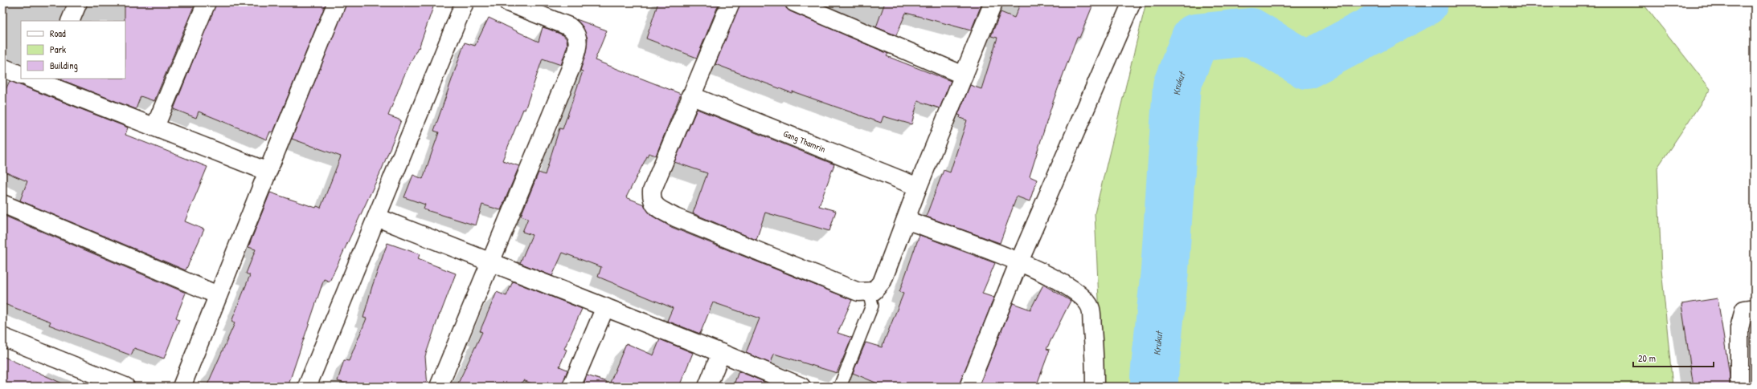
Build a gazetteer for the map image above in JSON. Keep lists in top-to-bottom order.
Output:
{
  "streets": {
    "street": ["Gang Thamrin"]
  },
  "water": ["Krukut"],
  "legend": ["Road", "Park", "Building"],
  "scale_bar": "20 m"
}
